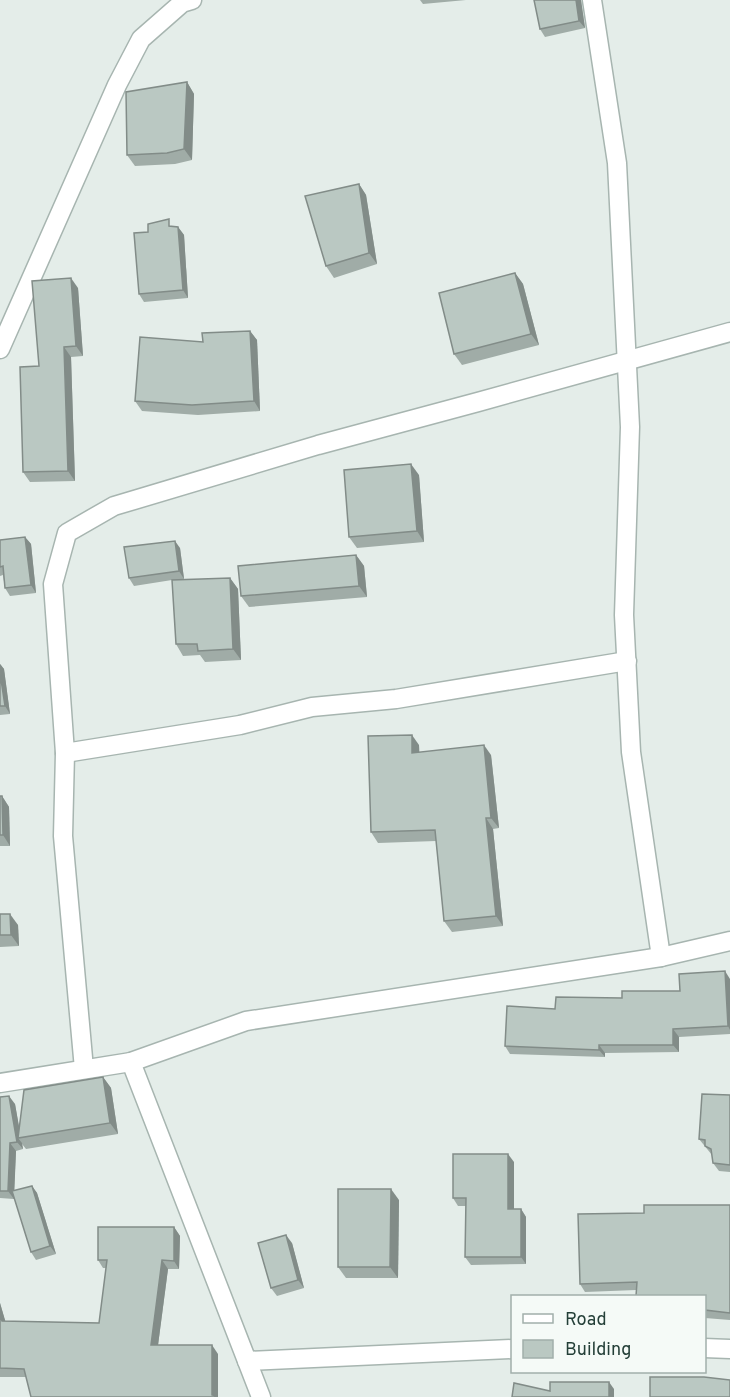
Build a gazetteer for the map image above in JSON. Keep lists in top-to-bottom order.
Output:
{
  "legend": ["Road", "Building"]
}
